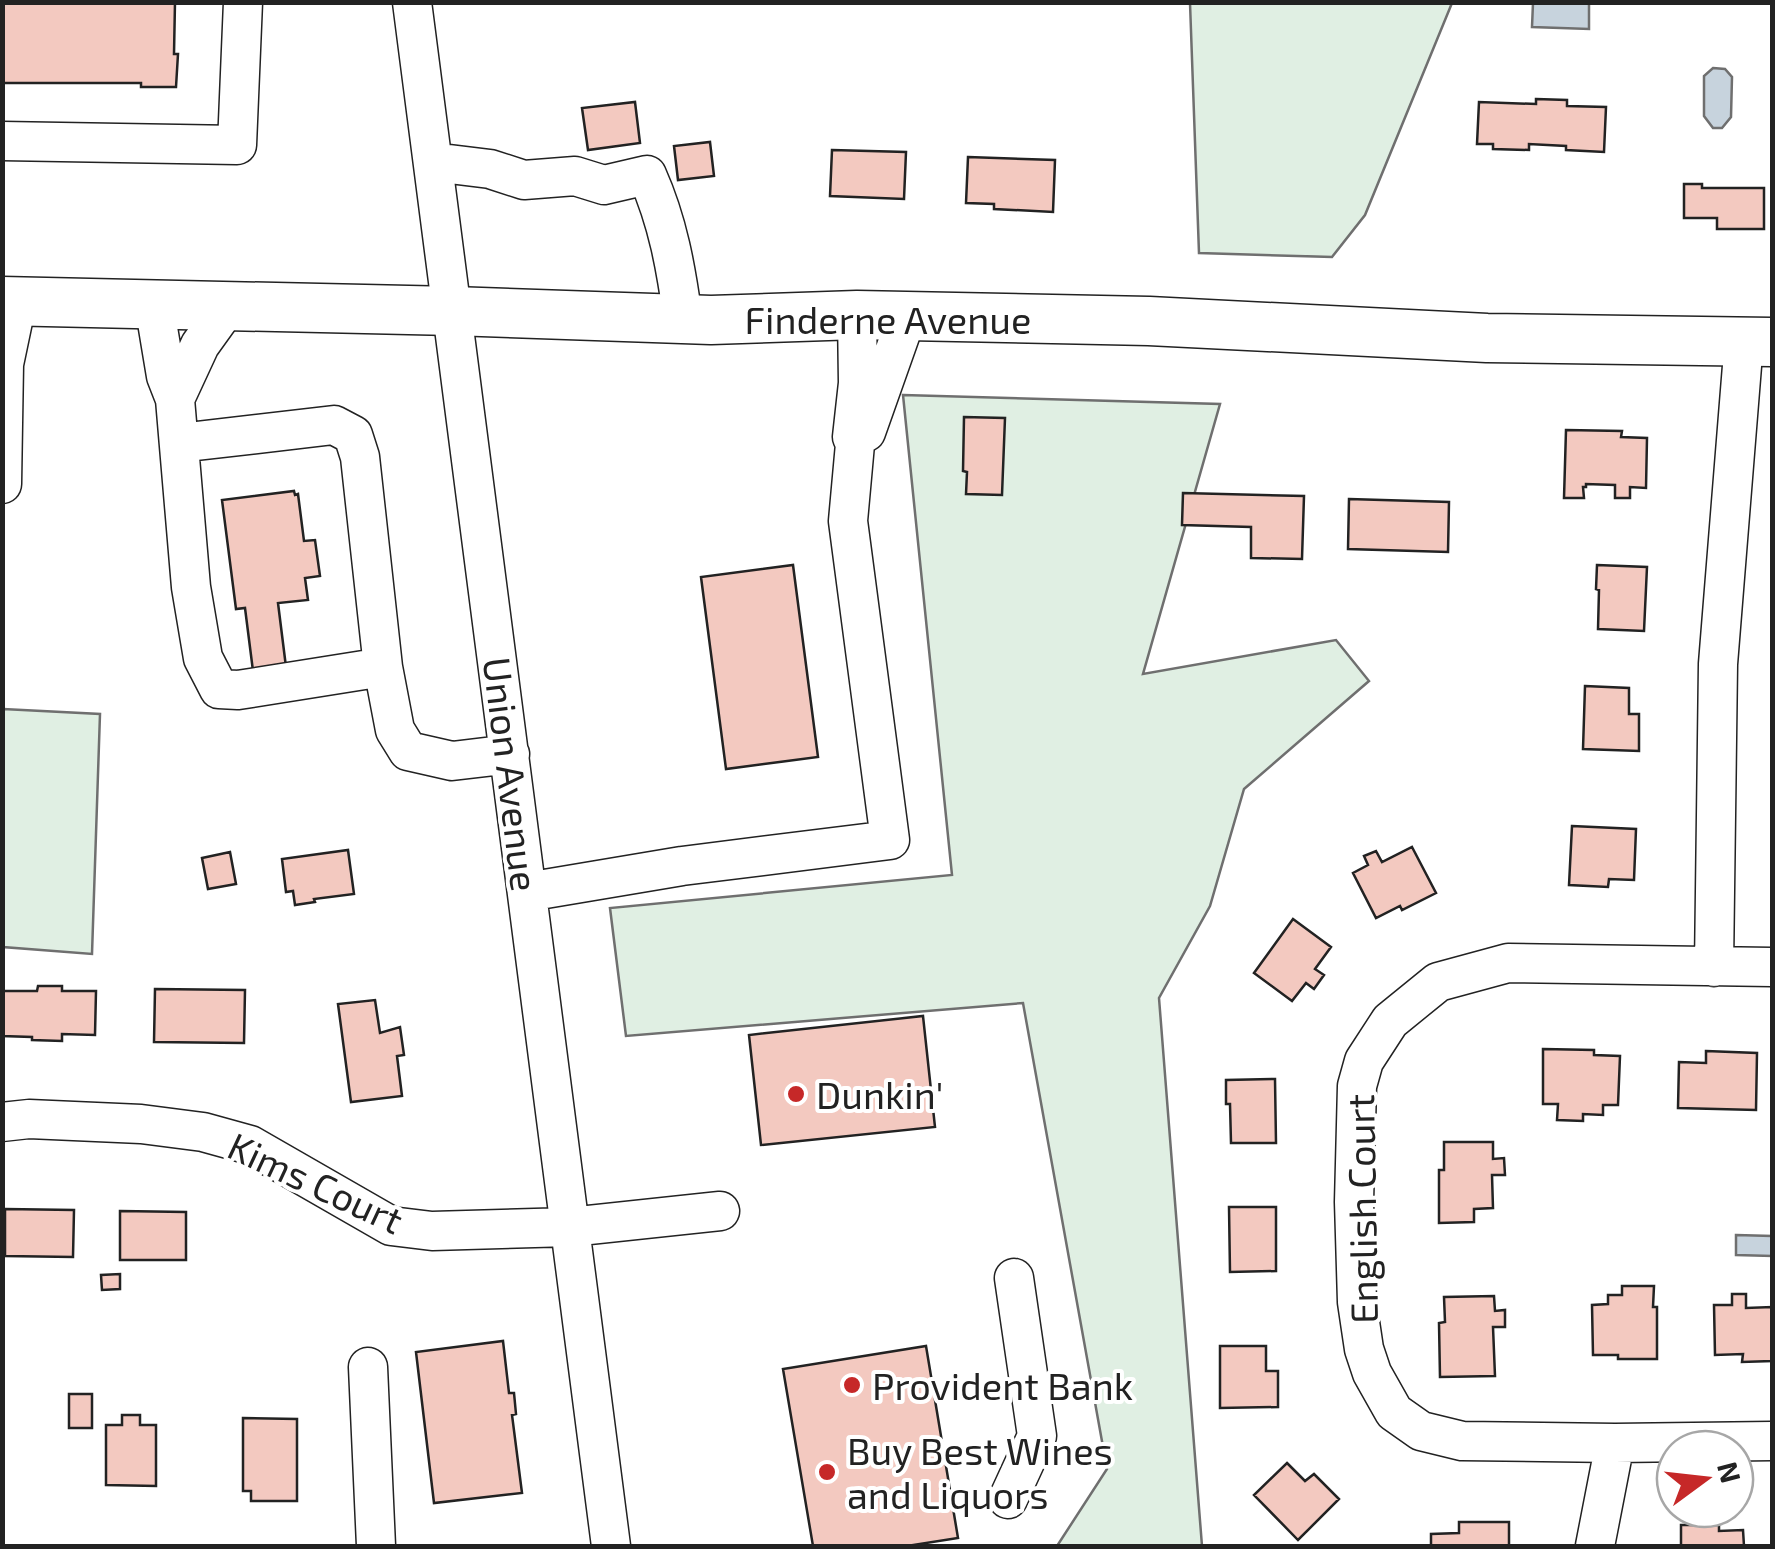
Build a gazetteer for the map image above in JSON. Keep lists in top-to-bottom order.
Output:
{
  "streets": {
    "main road": ["Finderne Avenue"],
    "street": ["Union Avenue", "Kims Court", "English Court"]
  },
  "crossings": [
    ["Finderne Avenue", "Union Avenue"],
    ["Union Avenue", "Kims Court"]
  ],
  "places": ["Dunkin'", "Provident Bank", "Buy Best Wines and Liquors"],
  "north": "right"
}
